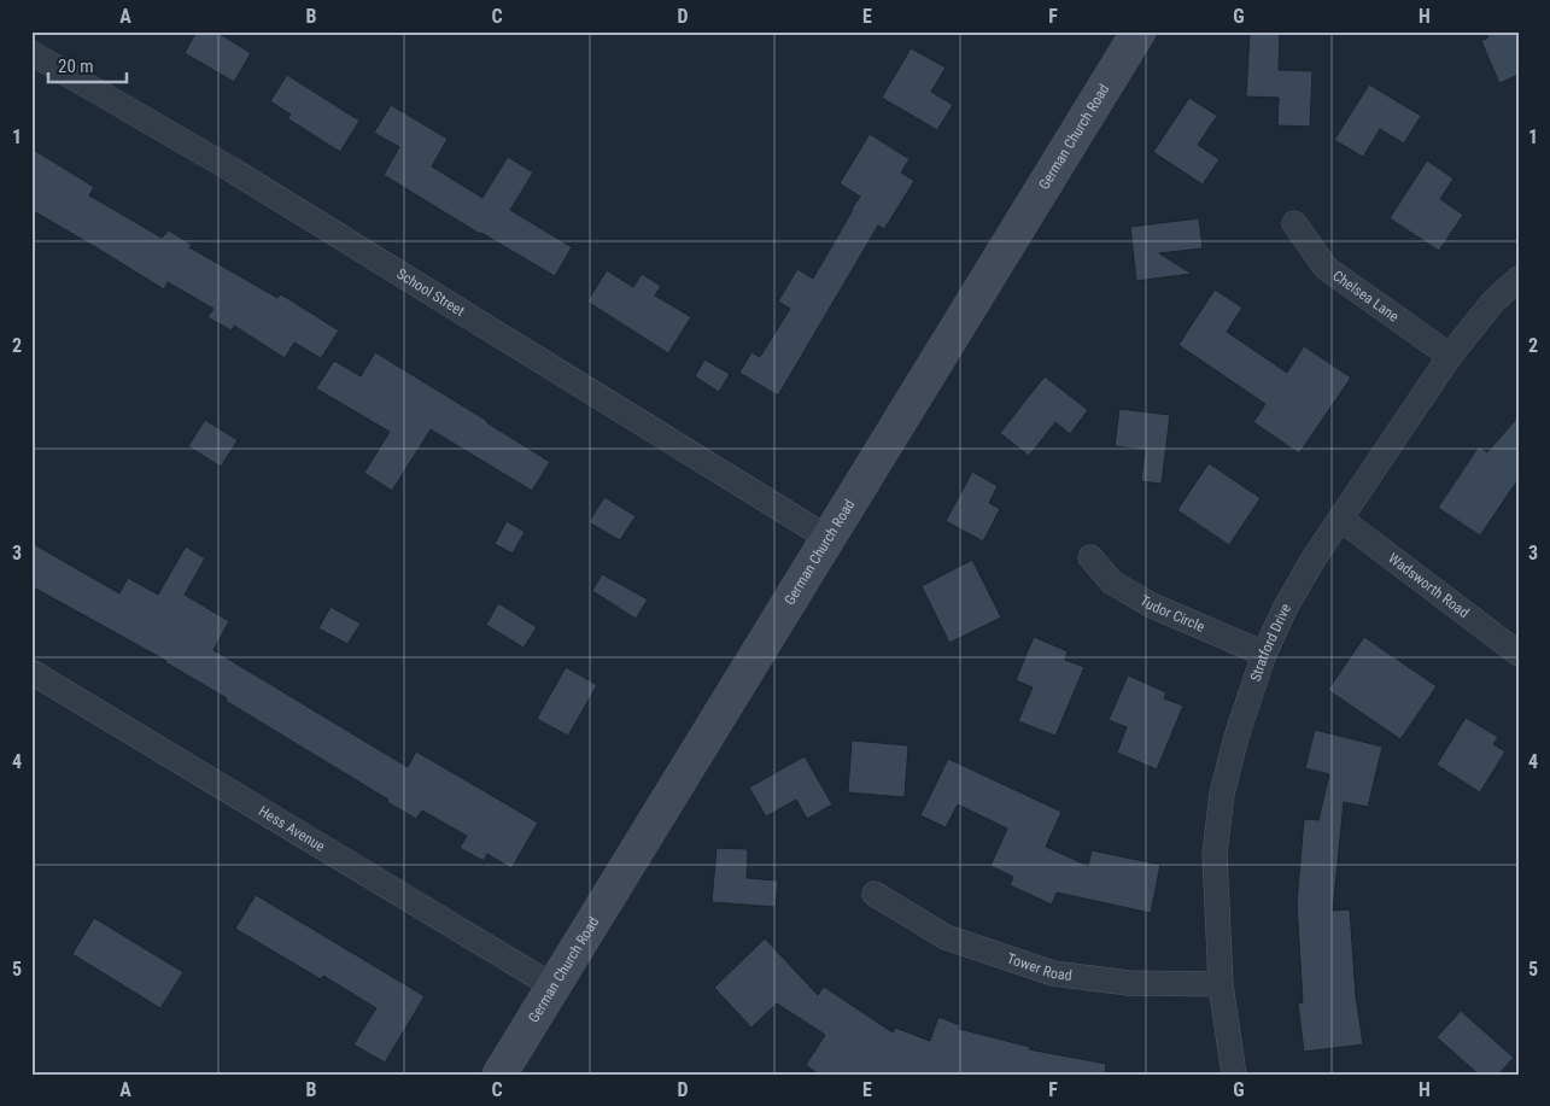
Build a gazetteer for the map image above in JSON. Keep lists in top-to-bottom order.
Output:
{
  "streets": {
    "street": [
      "German Church Road",
      "School Street",
      "Chelsea Lane",
      "Wadsworth Road",
      "Tudor Circle",
      "Stratford Drive",
      "Hess Avenue",
      "Tower Road"
    ]
  },
  "crossings": [
    ["German Church Road", "School Street"],
    ["German Church Road", "Hess Avenue"],
    ["Chelsea Lane", "Stratford Drive"],
    ["Wadsworth Road", "Stratford Drive"],
    ["Tudor Circle", "Stratford Drive"],
    ["Stratford Drive", "Tower Road"]
  ],
  "scale_bar": "20 m",
  "grid": {
    "columns": [
      "A",
      "B",
      "C",
      "D",
      "E",
      "F",
      "G",
      "H"
    ],
    "rows": [
      "1",
      "2",
      "3",
      "4",
      "5"
    ]
  }
}
